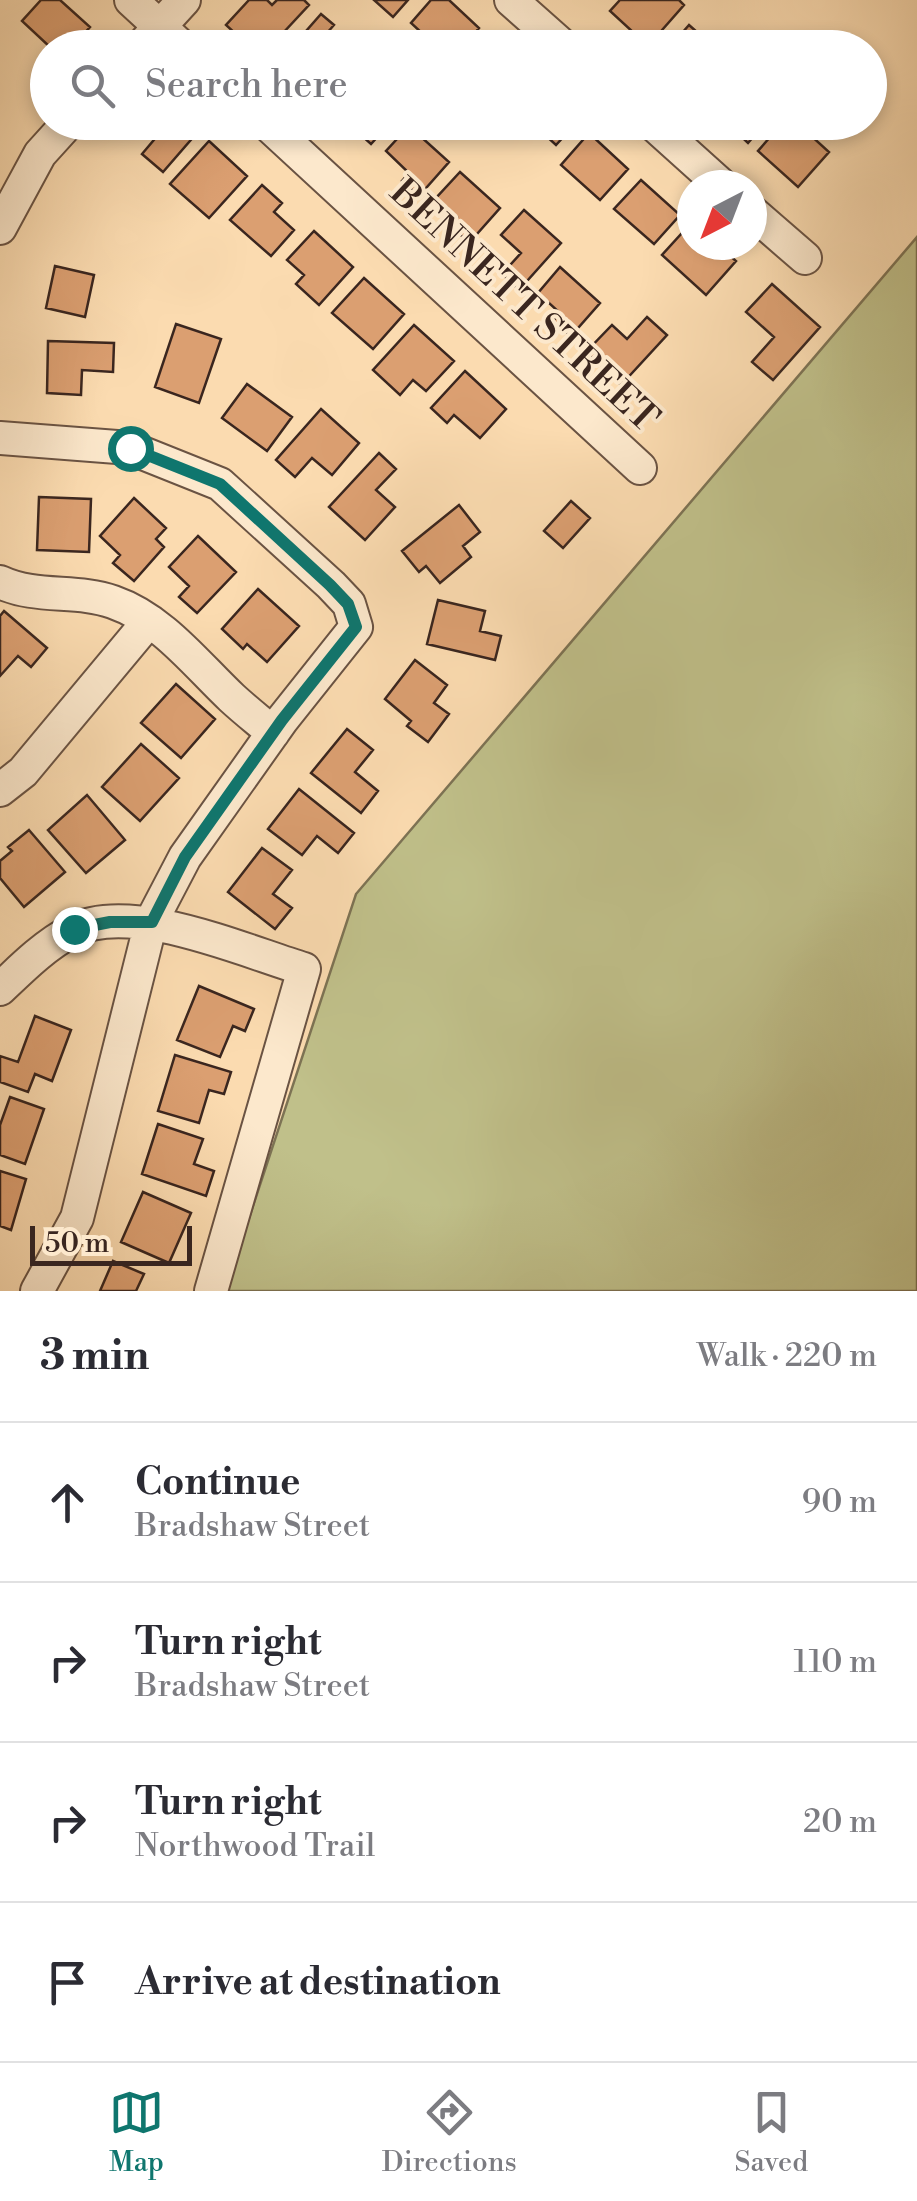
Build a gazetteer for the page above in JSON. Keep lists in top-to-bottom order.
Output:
{
  "streets": {
    "street": ["BENNETT STREET"]
  },
  "scale_bar": "50 m",
  "north": "bottom left",
  "page": {
    "search": "Search here",
    "scale": "50 m",
    "heading": ["3 min", "Walk · 220 m"],
    "list": [
      ["Continue", "Bradshaw Street", "90 m"],
      ["Turn right", "Bradshaw Street", "110 m"],
      ["Turn right", "Northwood Trail", "20 m"],
      "Arrive at destination"
    ],
    "nav": ["Map", "Directions", "Saved"]
  }
}
